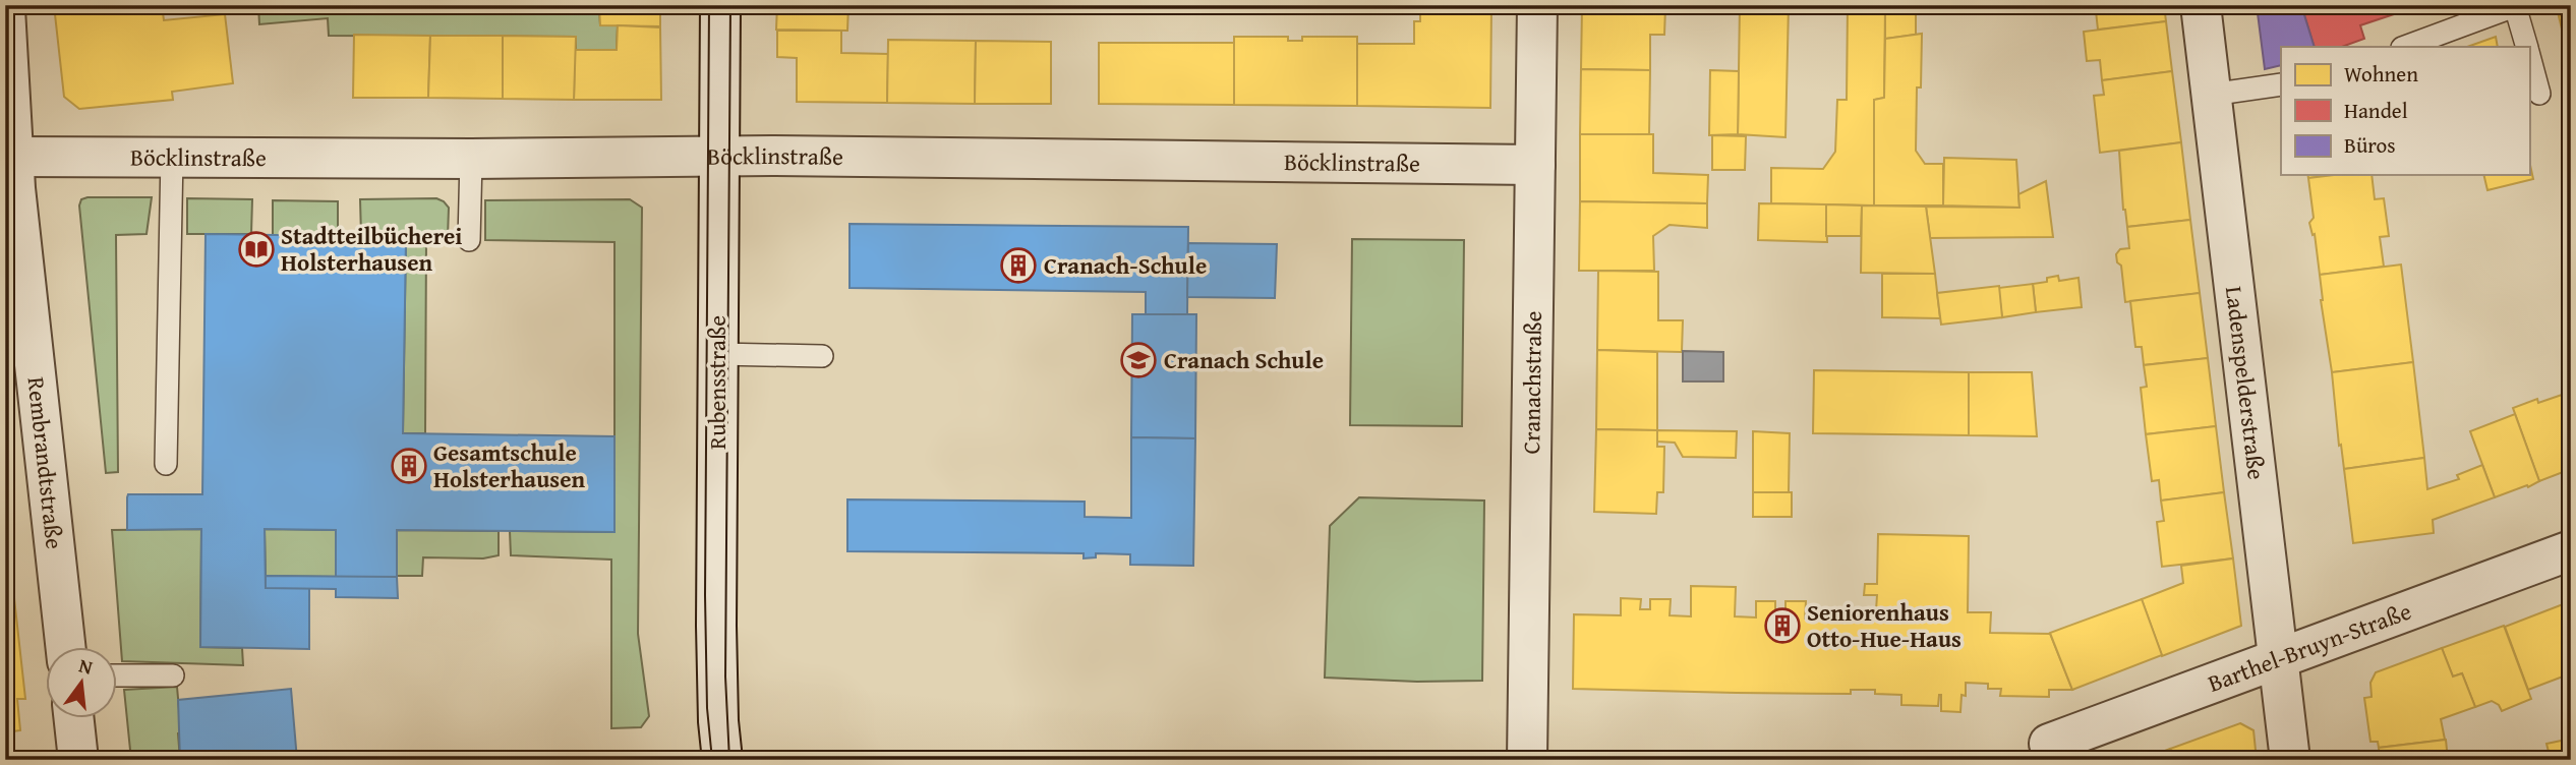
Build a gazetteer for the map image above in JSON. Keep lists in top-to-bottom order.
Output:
{
  "streets": {
    "street": [
      "Böcklinstraße",
      "Rubensstraße",
      "Cranachstraße",
      "Ladenspelderstraße",
      "Rembrandtstraße",
      "Barthel-Bruyn-Straße"
    ]
  },
  "crossings": [
    ["Böcklinstraße", "Rubensstraße"],
    ["Böcklinstraße", "Cranachstraße"],
    ["Böcklinstraße", "Rembrandtstraße"],
    ["Ladenspelderstraße", "Barthel-Bruyn-Straße"]
  ],
  "places": {
    "library": ["Stadtteilbücherei Holsterhausen"],
    "building": ["Cranach-Schule", "Gesamtschule Holsterhausen", "Seniorenhaus Otto-Hue-Haus"],
    "school or university": ["Cranach Schule"]
  },
  "legend": ["Wohnen", "Handel", "Büros"],
  "north": "top"
}
